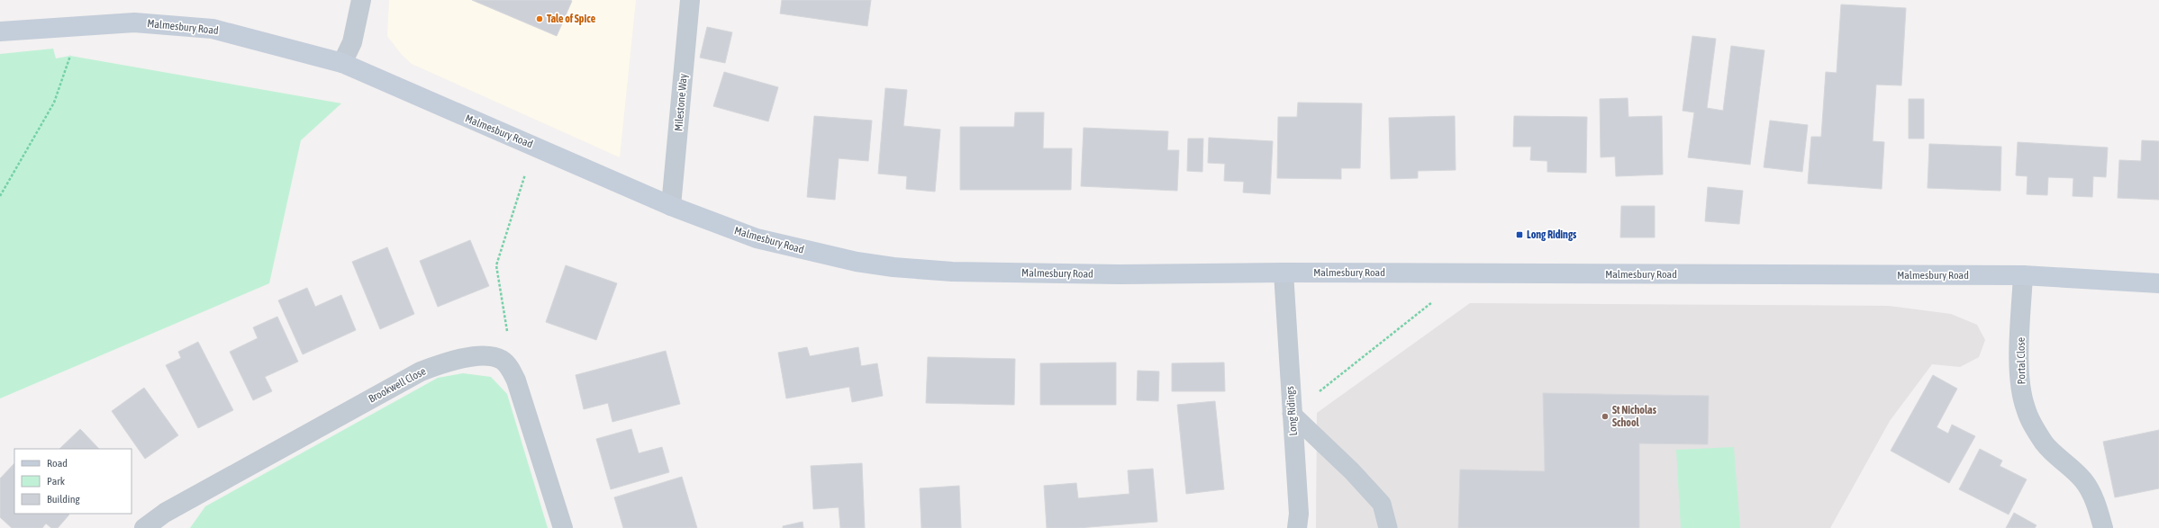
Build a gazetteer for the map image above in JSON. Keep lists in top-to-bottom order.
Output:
{
  "streets": {
    "main road": ["Malmesbury Road"],
    "street": [
      "Milestone Way",
      "Portal Close",
      "Brookwell Close",
      "Long Ridings"
    ]
  },
  "crossings": [
    ["Malmesbury Road", "Milestone Way"],
    ["Malmesbury Road", "Portal Close"],
    ["Malmesbury Road", "Long Ridings"]
  ],
  "places": {
    "other": ["Tale of Spice", "St Nicholas School"],
    "transit": ["Long Ridings"]
  },
  "legend": ["Road", "Park", "Building"]
}
